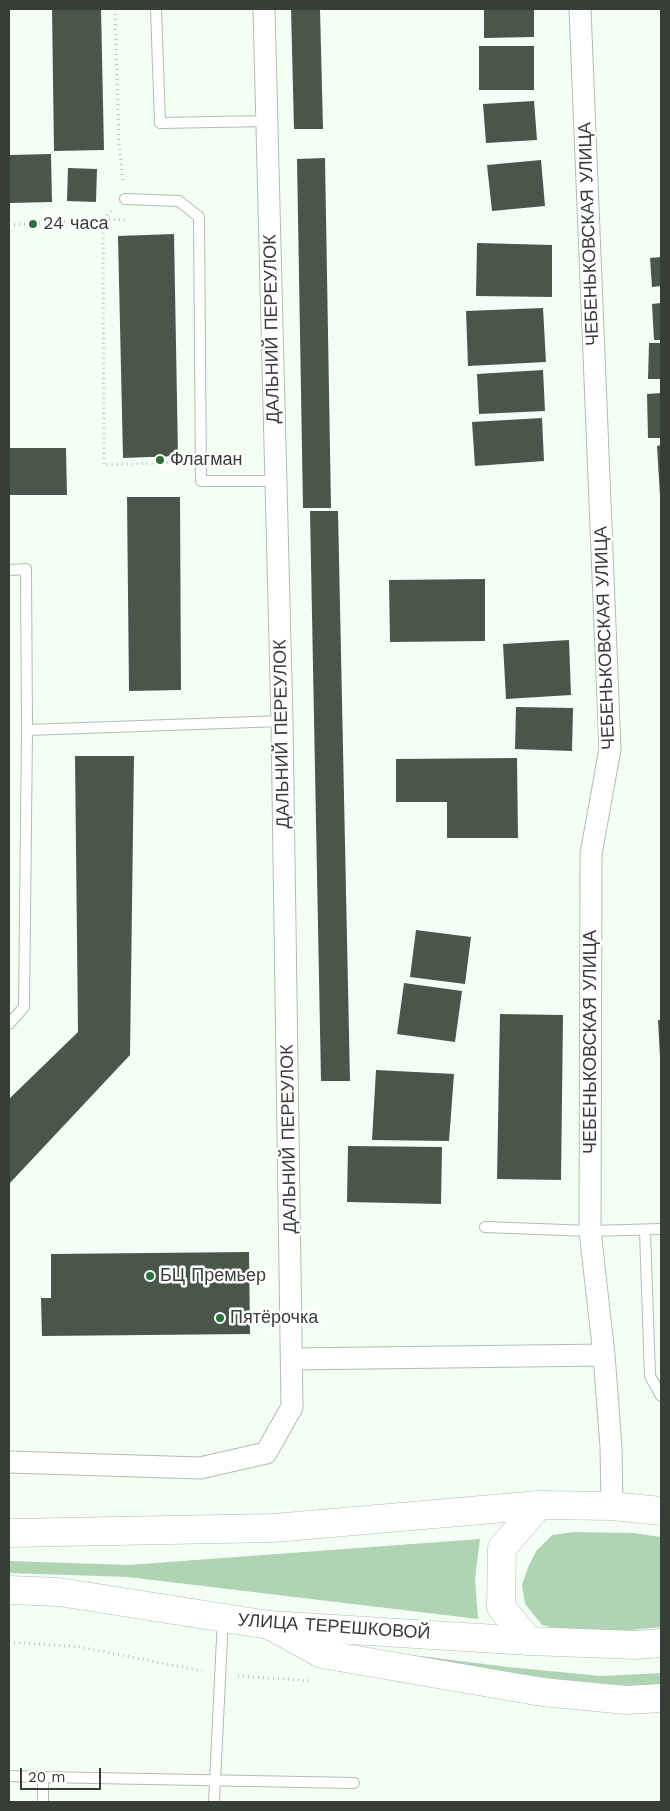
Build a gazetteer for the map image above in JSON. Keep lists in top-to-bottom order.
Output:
{
  "streets": {
    "main road": ["УЛИЦА ТЕРЕШКОВОЙ"],
    "street": ["ЧЕБЕНЬКОВСКАЯ УЛИЦА", "ДАЛЬНИЙ ПЕРЕУЛОК"]
  },
  "places": [
    "24 часа",
    "Флагман",
    "БЦ Премьер",
    "Пятёрочка"
  ],
  "scale_bar": "20 m"
}
